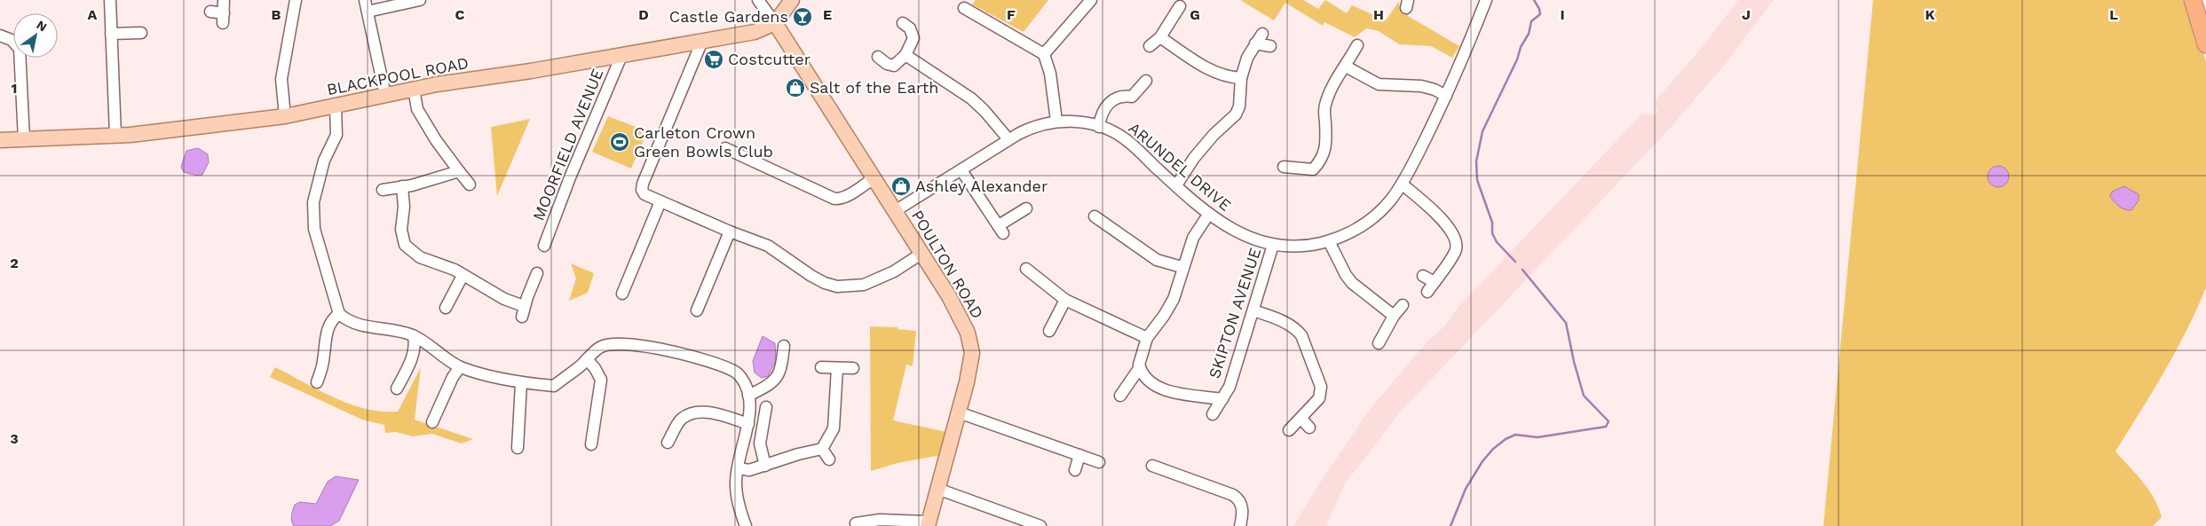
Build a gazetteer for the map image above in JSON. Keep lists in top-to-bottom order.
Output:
{
  "streets": {
    "main road": ["BLACKPOOL ROAD", "POULTON ROAD"],
    "street": ["MOORFIELD AVENUE", "ARUNDEL DRIVE", "SKIPTON AVENUE"]
  },
  "crossings": [
    ["BLACKPOOL ROAD", "MOORFIELD AVENUE"],
    ["BLACKPOOL ROAD", "POULTON ROAD"],
    ["ARUNDEL DRIVE", "POULTON ROAD"],
    ["ARUNDEL DRIVE", "SKIPTON AVENUE"]
  ],
  "places": {
    "bar": ["Castle Gardens"],
    "supermarket": ["Costcutter"],
    "shop": ["Salt of the Earth", "Ashley Alexander"],
    "sports": ["Carleton Crown Green Bowls Club"]
  },
  "north": "top right",
  "grid": {
    "columns": [
      "A",
      "B",
      "C",
      "D",
      "E",
      "F",
      "G",
      "H",
      "I",
      "J",
      "K",
      "L"
    ],
    "rows": ["1", "2", "3"]
  }
}
